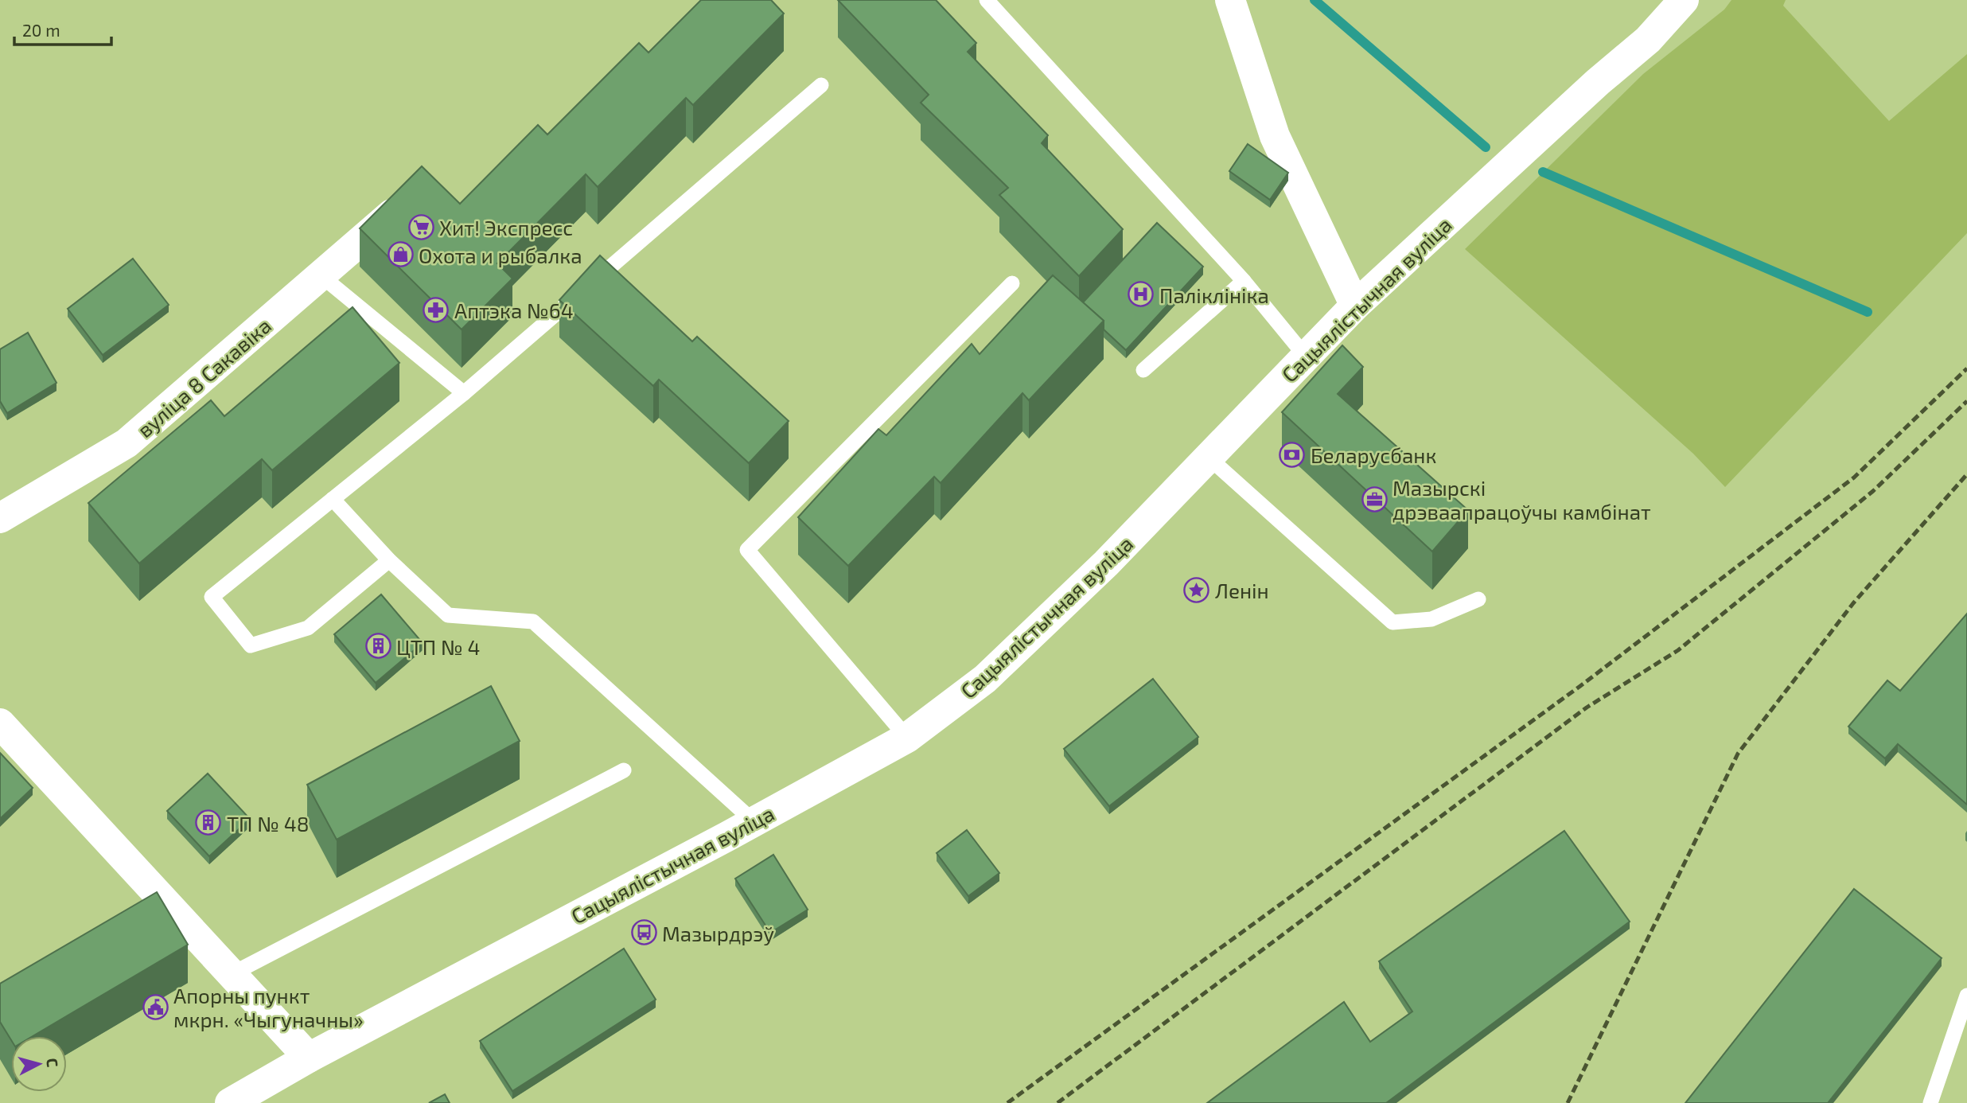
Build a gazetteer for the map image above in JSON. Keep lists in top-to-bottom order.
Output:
{
  "streets": {
    "street": ["Сацыялістычная вуліца", "вуліца 8 Сакавіка"]
  },
  "places": {
    "supermarket": ["Хит! Экспресс"],
    "shop": ["Охота и рыбалка"],
    "hospital": ["Паліклініка"],
    "pharmacy": ["Аптэка №64"],
    "bank": ["Беларусбанк"],
    "office": ["Мазырскі дрэваапрацоўчы камбінат"],
    "place": ["Ленін"],
    "building": ["ЦТП № 4", "ТП № 48"],
    "bus stop": ["Мазырдрэў"],
    "public building": ["Апорны пункт мкрн. «Чыгуначны»"]
  },
  "scale_bar": "20 m",
  "north": "right"
}
